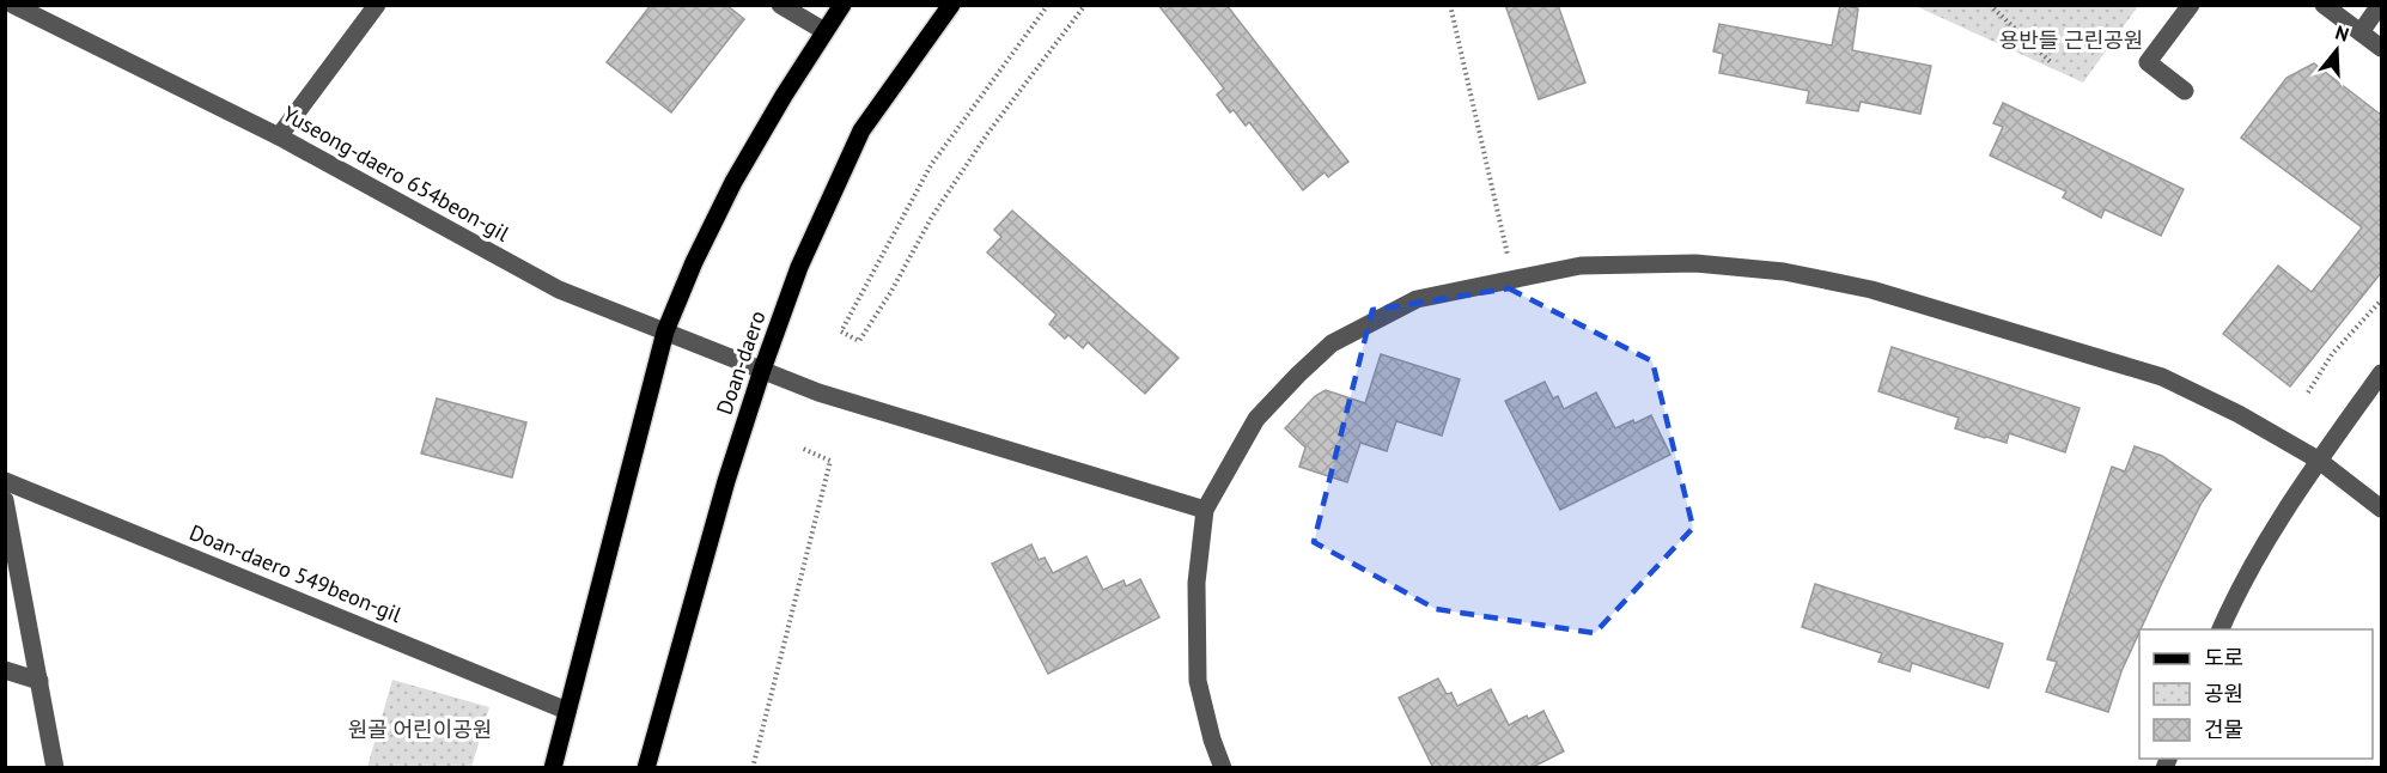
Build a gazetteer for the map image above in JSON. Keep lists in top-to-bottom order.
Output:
{
  "streets": {
    "main road": ["Doan-daero"],
    "street": ["Yuseong-daero 654beon-gil", "Doan-daero 549beon-gil"]
  },
  "crossings": [
    ["Yuseong-daero 654beon-gil", "Doan-daero"]
  ],
  "parks": ["용반들 근린공원", "원골 어린이공원"],
  "legend": ["도로", "공원", "건물"],
  "north": "top"
}
